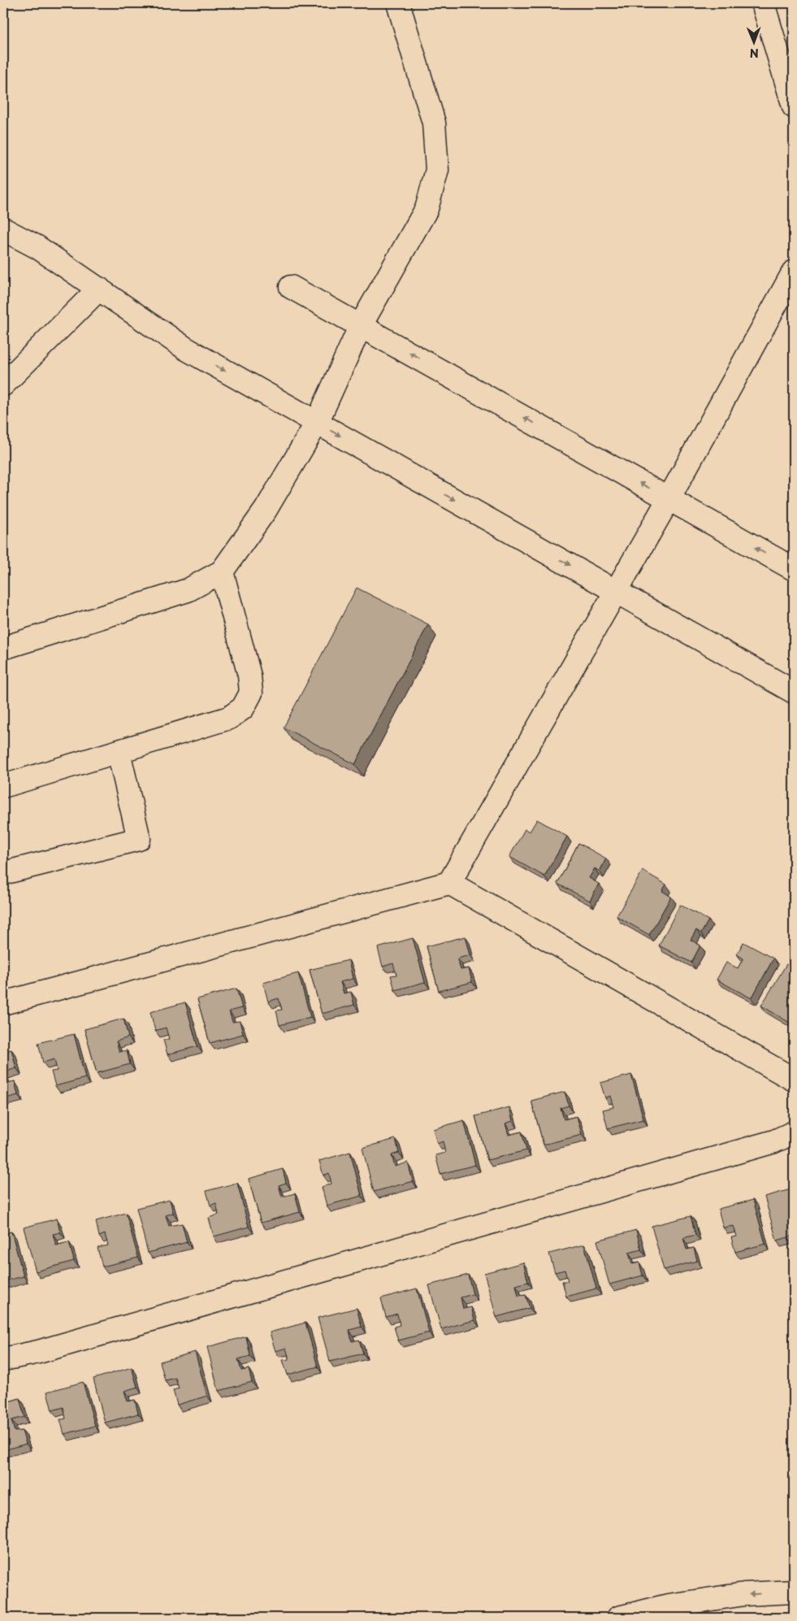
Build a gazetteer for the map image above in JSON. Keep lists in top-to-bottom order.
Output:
{
  "north": "bottom"
}
